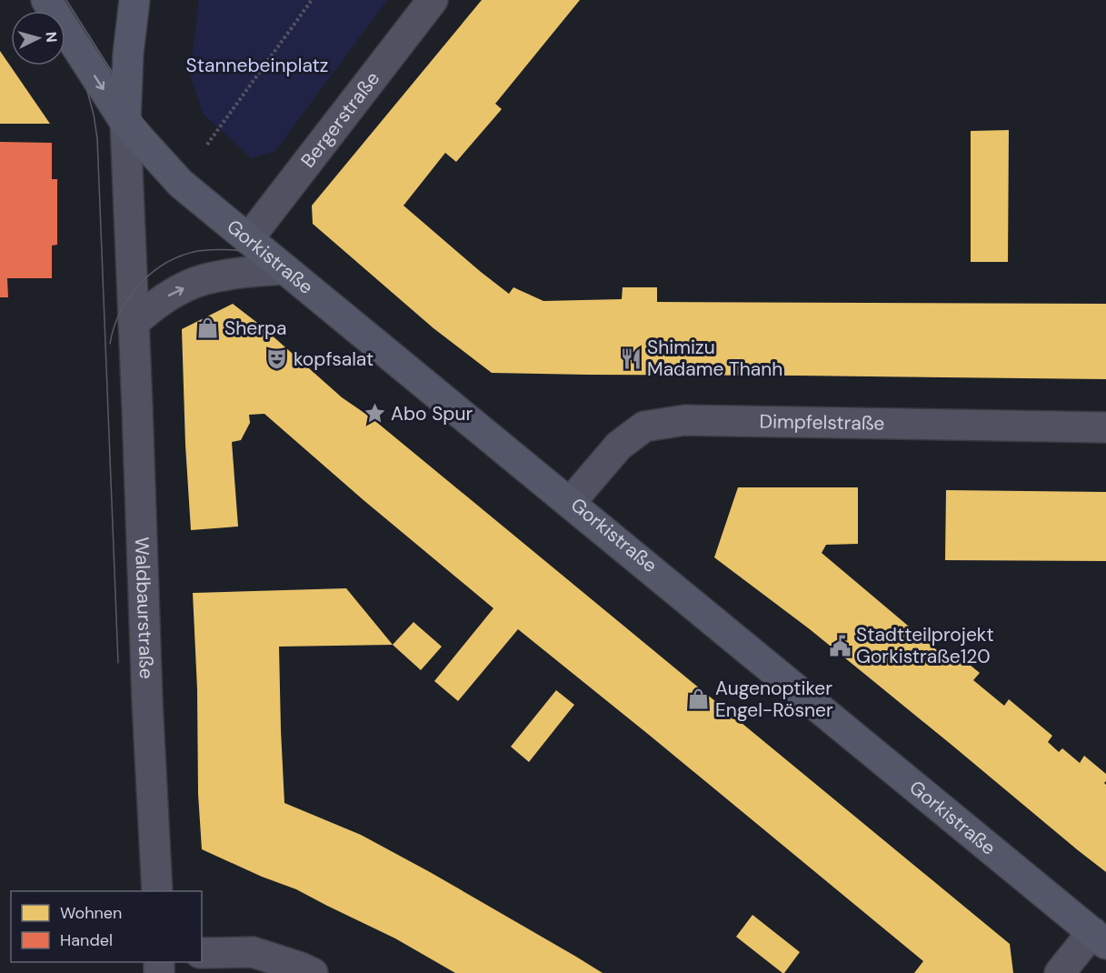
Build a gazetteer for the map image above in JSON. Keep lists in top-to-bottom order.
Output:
{
  "streets": {
    "main road": ["Gorkistraße"],
    "street": ["Bergerstraße", "Dimpfelstraße", "Waldbaurstraße"]
  },
  "crossings": [
    ["Bergerstraße", "Gorkistraße"],
    ["Gorkistraße", "Dimpfelstraße"],
    ["Gorkistraße", "Waldbaurstraße"]
  ],
  "parks": ["Stannebeinplatz"],
  "places": {
    "shop": ["Sherpa", "Augenoptiker Engel-Rösner"],
    "restaurant": ["Shimizu Madame Thanh"],
    "theatre": ["kopfsalat"],
    "place": ["Abo Spur"],
    "public building": ["Stadtteilprojekt Gorkistraße120"]
  },
  "legend": ["Wohnen", "Handel"],
  "north": "right"
}
